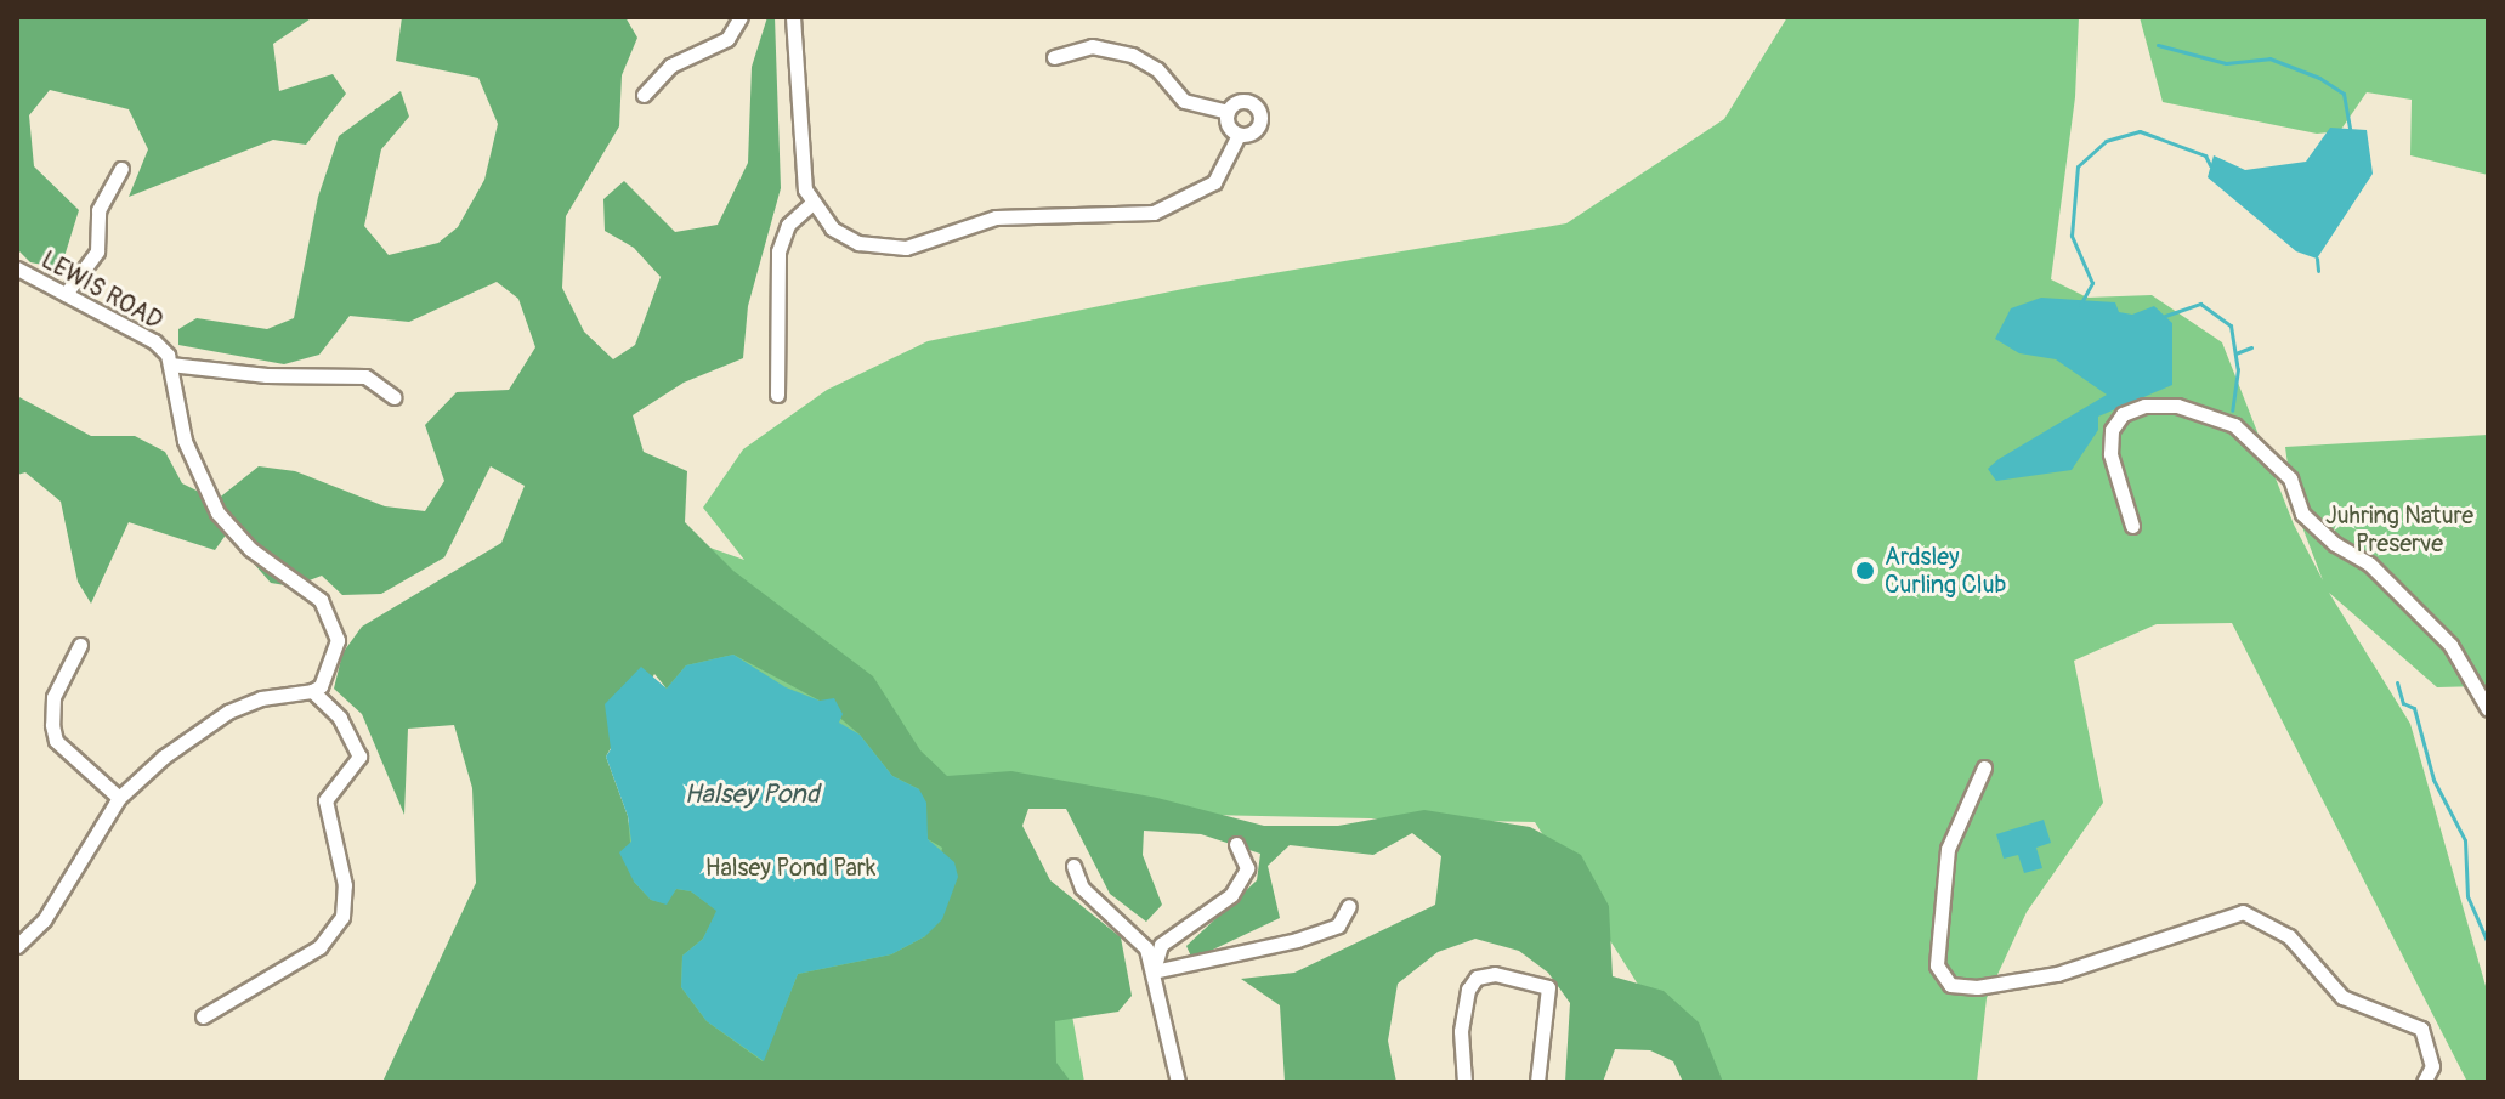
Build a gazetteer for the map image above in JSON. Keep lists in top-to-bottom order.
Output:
{
  "streets": {
    "street": ["LEWIS ROAD"]
  },
  "water": ["Halsey Pond"],
  "parks": ["Juhring Nature Preserve", "Halsey Pond Park"],
  "places": ["Ardsley Curling Club"]
}
